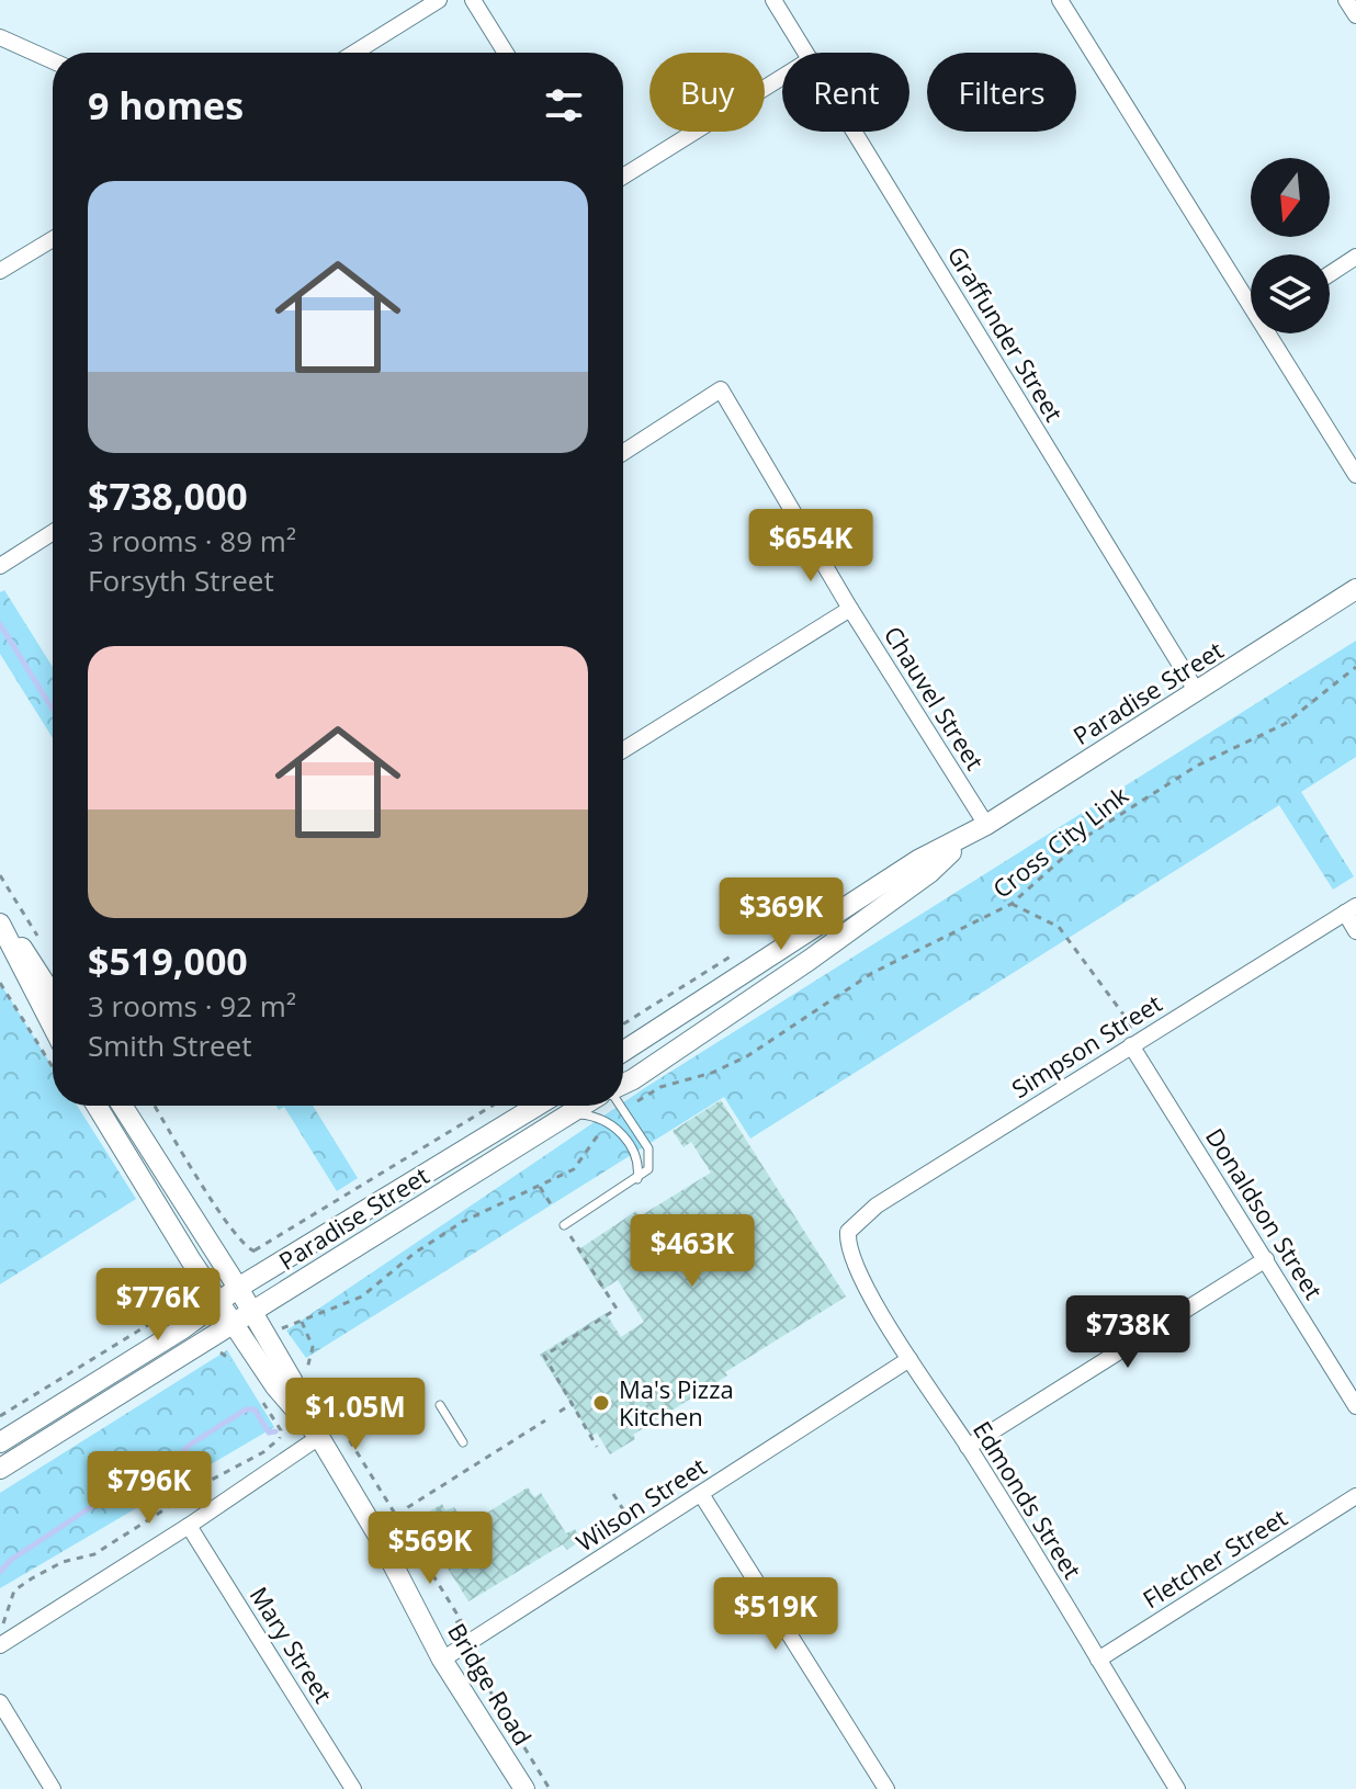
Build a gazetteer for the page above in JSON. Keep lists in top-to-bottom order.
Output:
{
  "streets": {
    "street": [
      "Graffunder Street",
      "Paradise Street",
      "Chauvel Street",
      "Simpson Street",
      "Donaldson Street",
      "Edmonds Street",
      "Wilson Street",
      "Fletcher Street",
      "Mary Street",
      "Bridge Road"
    ],
    "path": ["Cross City Link"]
  },
  "crossings": [
    ["Graffunder Street", "Paradise Street"],
    ["Paradise Street", "Chauvel Street"],
    ["Paradise Street", "Bridge Road"],
    ["Simpson Street", "Donaldson Street"],
    ["Simpson Street", "Edmonds Street"],
    ["Edmonds Street", "Wilson Street"],
    ["Edmonds Street", "Fletcher Street"],
    ["Wilson Street", "Bridge Road"]
  ],
  "places": ["Ma's Pizza Kitchen"],
  "north": "bottom",
  "page": {
    "chip": ["Buy", "Rent", "Filters"],
    "heading": "9 homes",
    "list": [
      {
        "name": "$738,000",
        "note": "3 rooms · 89 m² · Forsyth Street"
      },
      {
        "name": "$519,000",
        "note": "3 rooms · 92 m² · Smith Street"
      }
    ],
    "price": [
      "$654K",
      "$369K",
      "$463K",
      "$776K",
      "$738K",
      "$1.05M",
      "$796K",
      "$569K",
      "$519K"
    ]
  }
}
